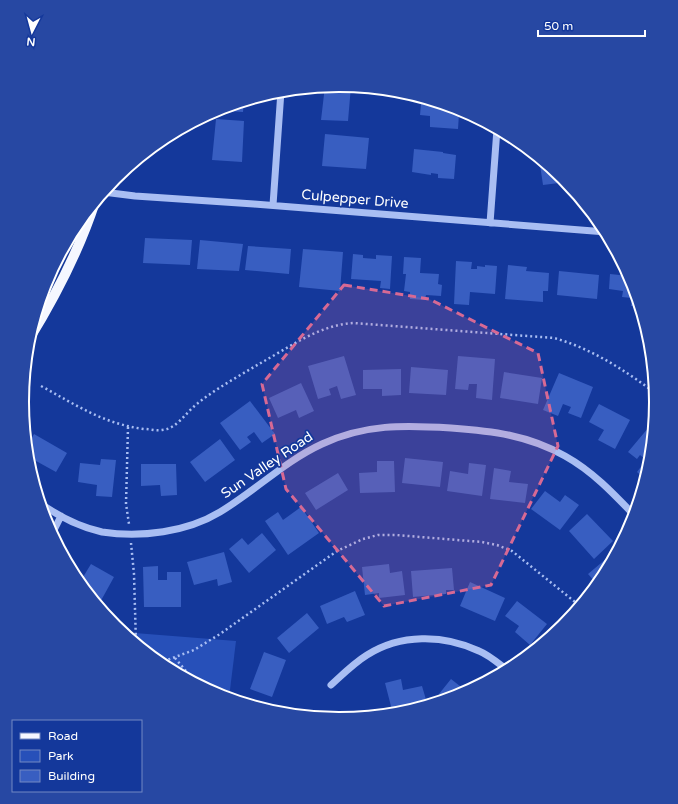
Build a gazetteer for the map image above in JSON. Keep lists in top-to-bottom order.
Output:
{
  "streets": {
    "street": ["Culpepper Drive", "Sun Valley Road"]
  },
  "legend": ["Road", "Park", "Building"],
  "scale_bar": "50 m",
  "north": "bottom"
}
